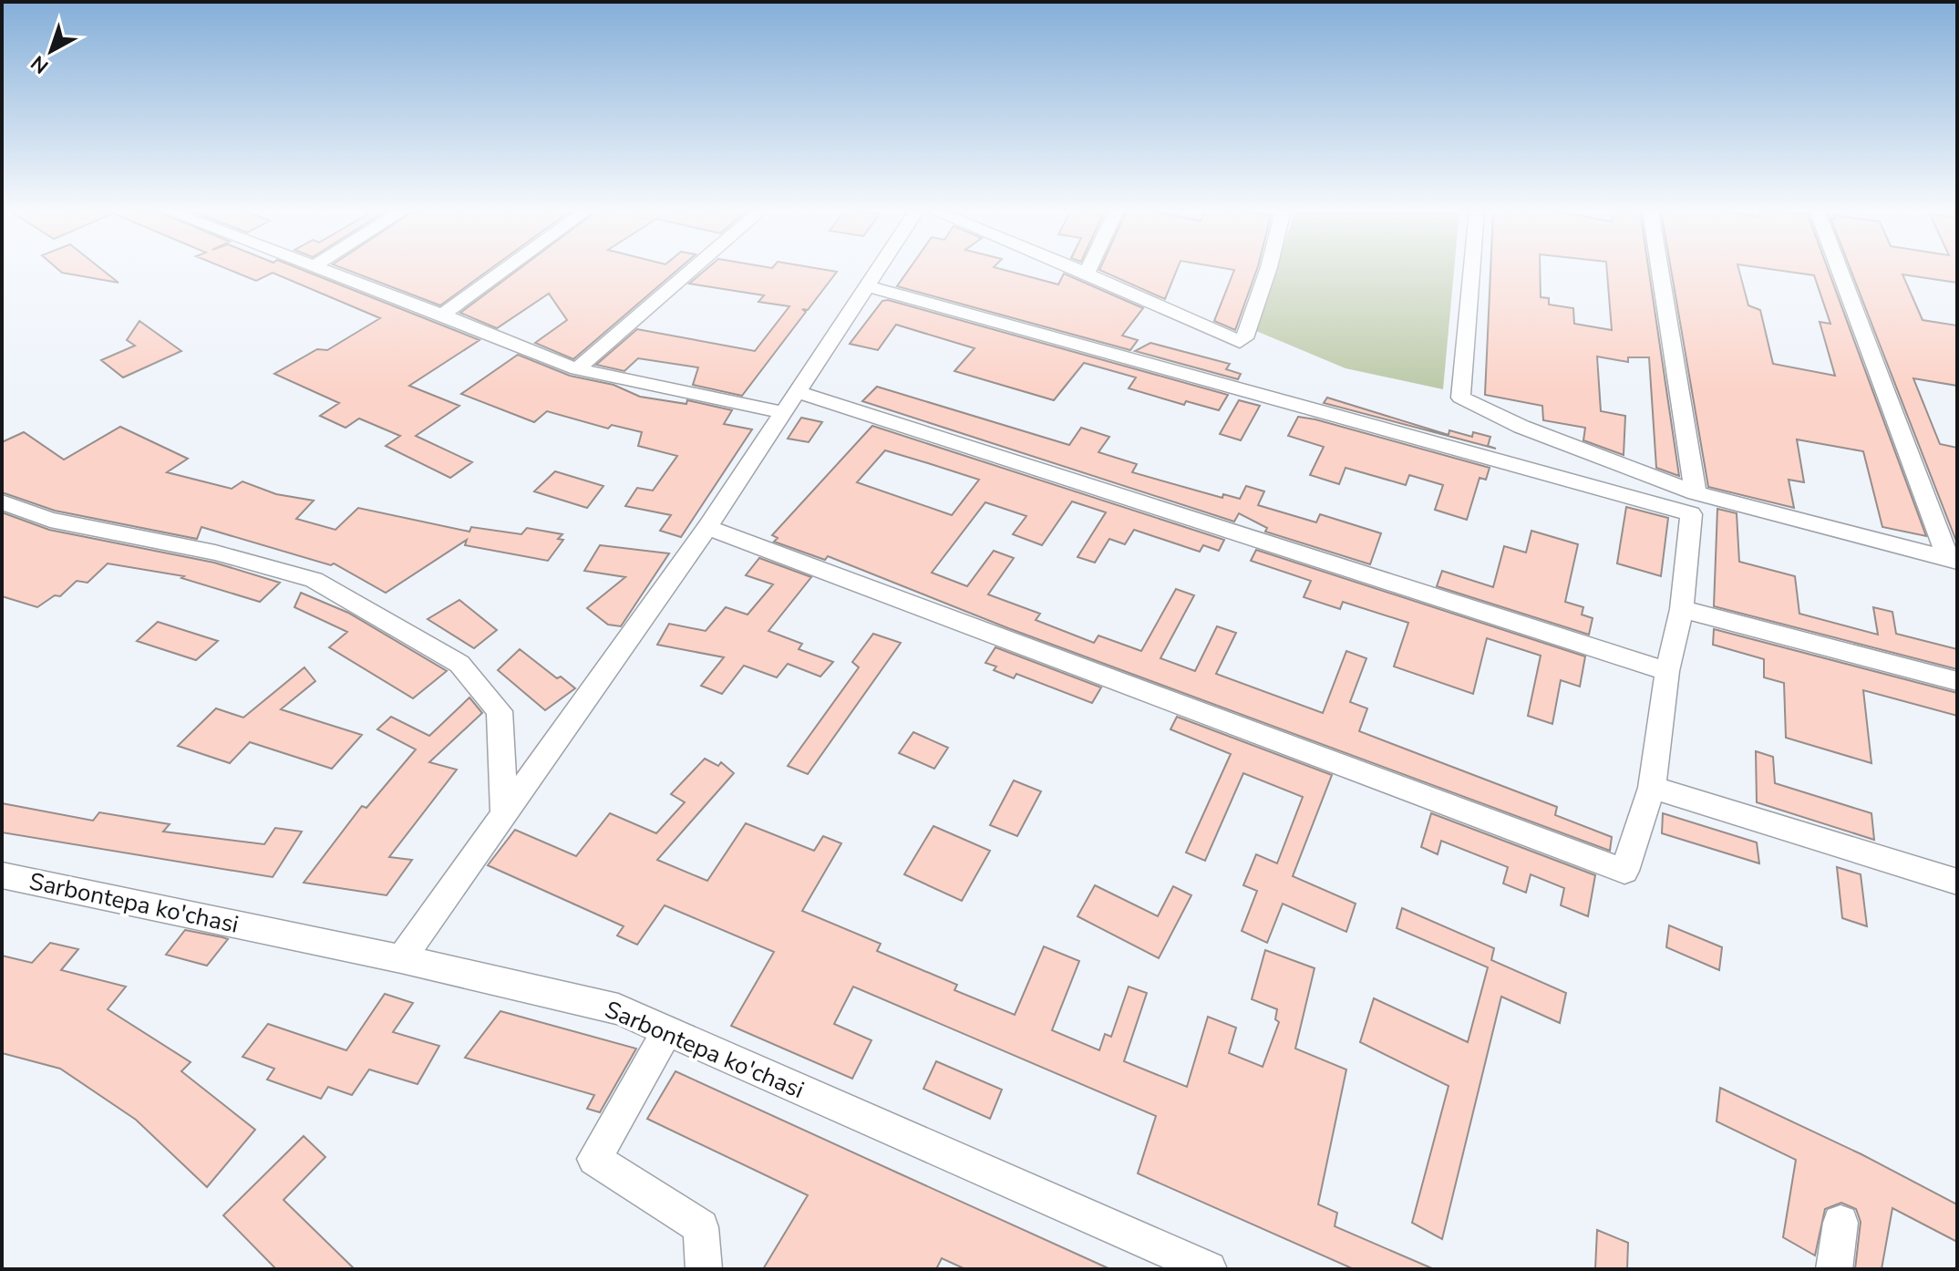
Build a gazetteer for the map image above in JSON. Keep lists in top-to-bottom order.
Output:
{
  "streets": {
    "street": ["Sarbontepa ko'chasi"]
  },
  "north": "bottom left"
}
